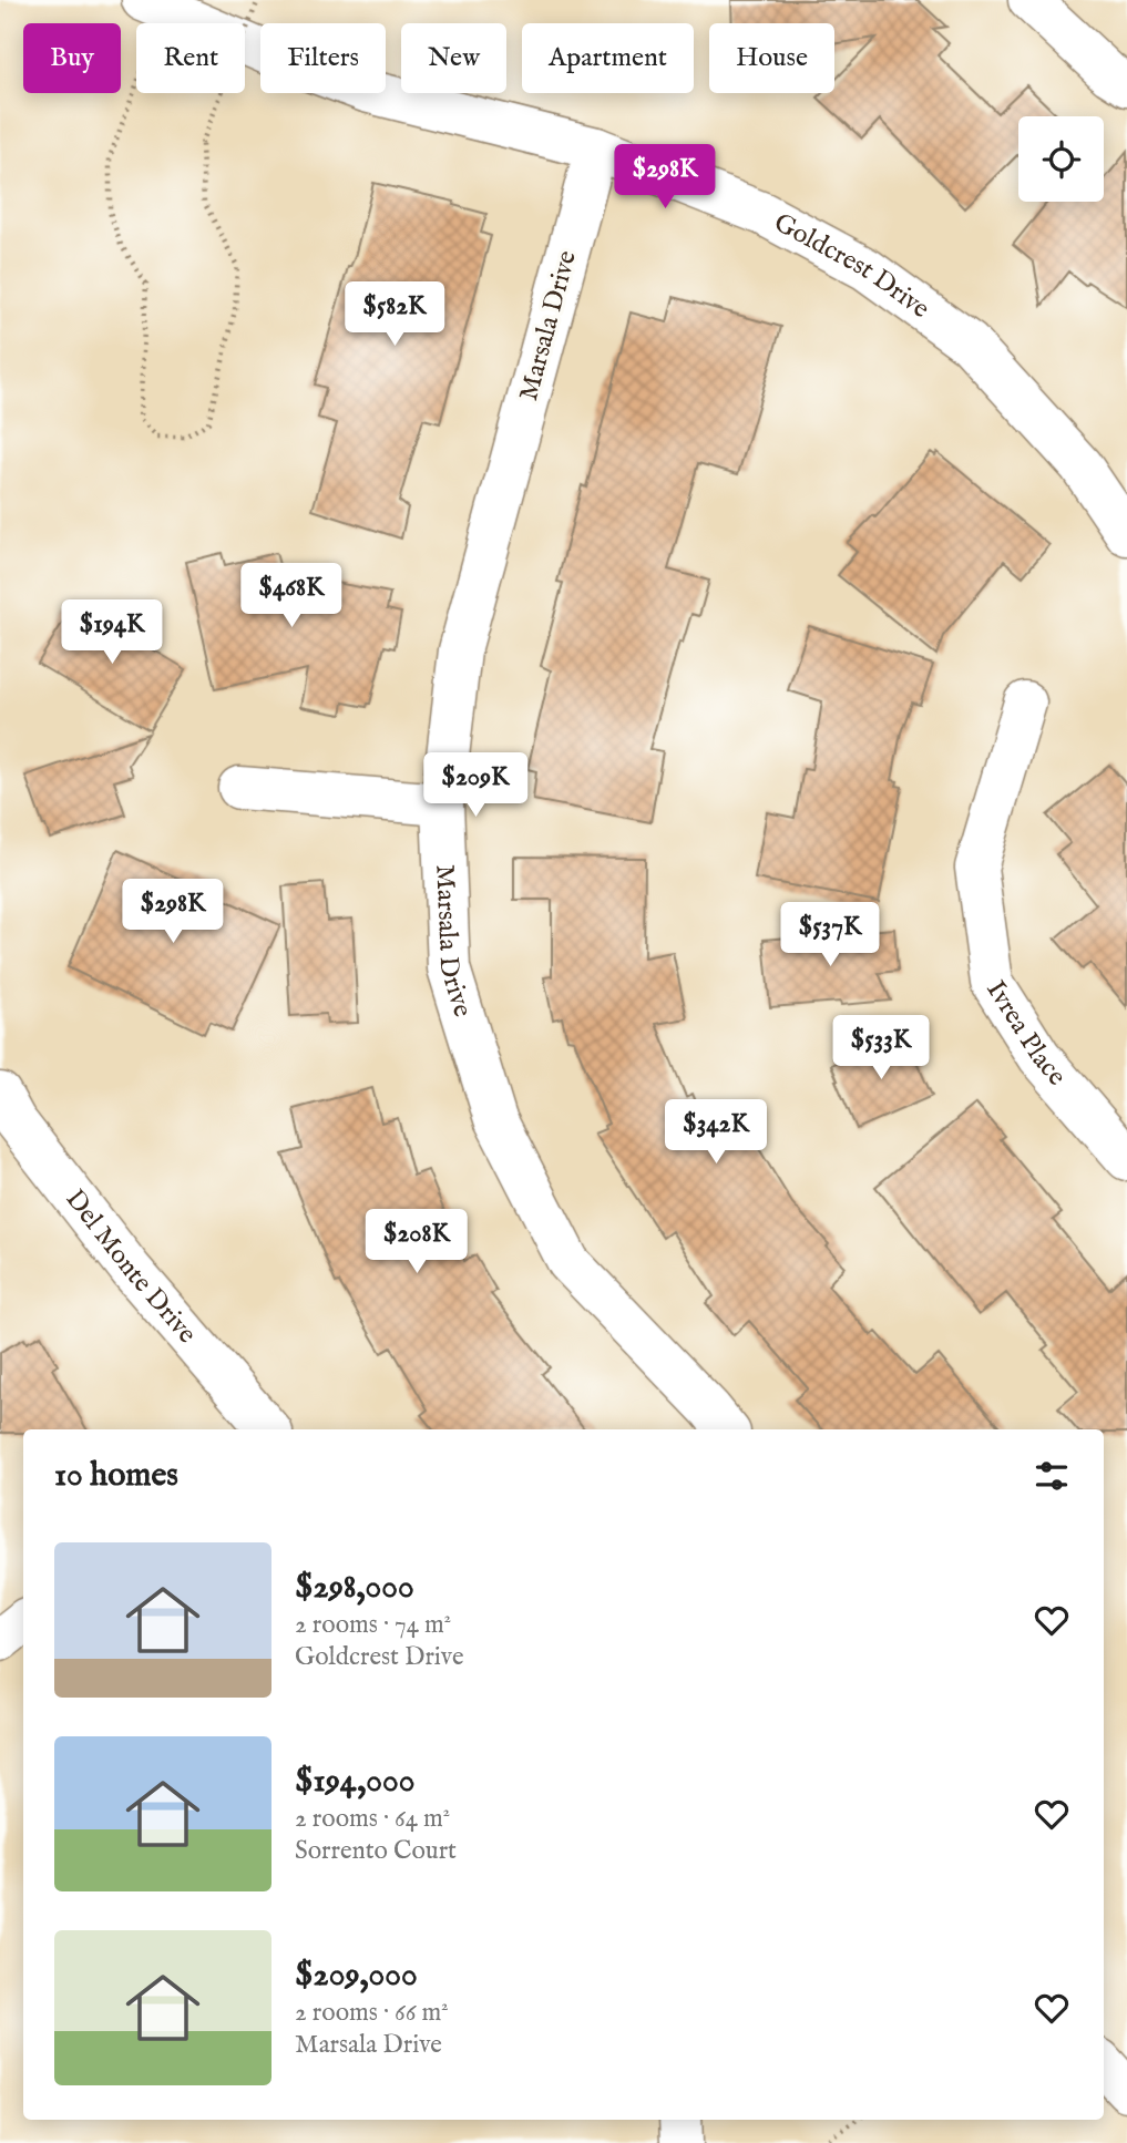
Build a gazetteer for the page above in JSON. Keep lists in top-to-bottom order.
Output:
{
  "streets": {
    "street": [
      "Goldcrest Drive",
      "Marsala Drive",
      "Ivrea Place",
      "Del Monte Drive"
    ]
  },
  "crossings": [
    ["Goldcrest Drive", "Marsala Drive"]
  ],
  "page": {
    "chip": [
      "Buy",
      "Rent",
      "Filters",
      "New",
      "Apartment",
      "House"
    ],
    "price": [
      "$298K",
      "$582K",
      "$468K",
      "$194K",
      "$209K",
      "$298K",
      "$537K",
      "$533K",
      "$342K",
      "$208K"
    ],
    "heading": "10 homes",
    "list": [
      {
        "name": "$298,000",
        "note": "2 rooms · 74 m² · Goldcrest Drive"
      },
      {
        "name": "$194,000",
        "note": "2 rooms · 64 m² · Sorrento Court"
      },
      {
        "name": "$209,000",
        "note": "2 rooms · 66 m² · Marsala Drive"
      }
    ]
  }
}
